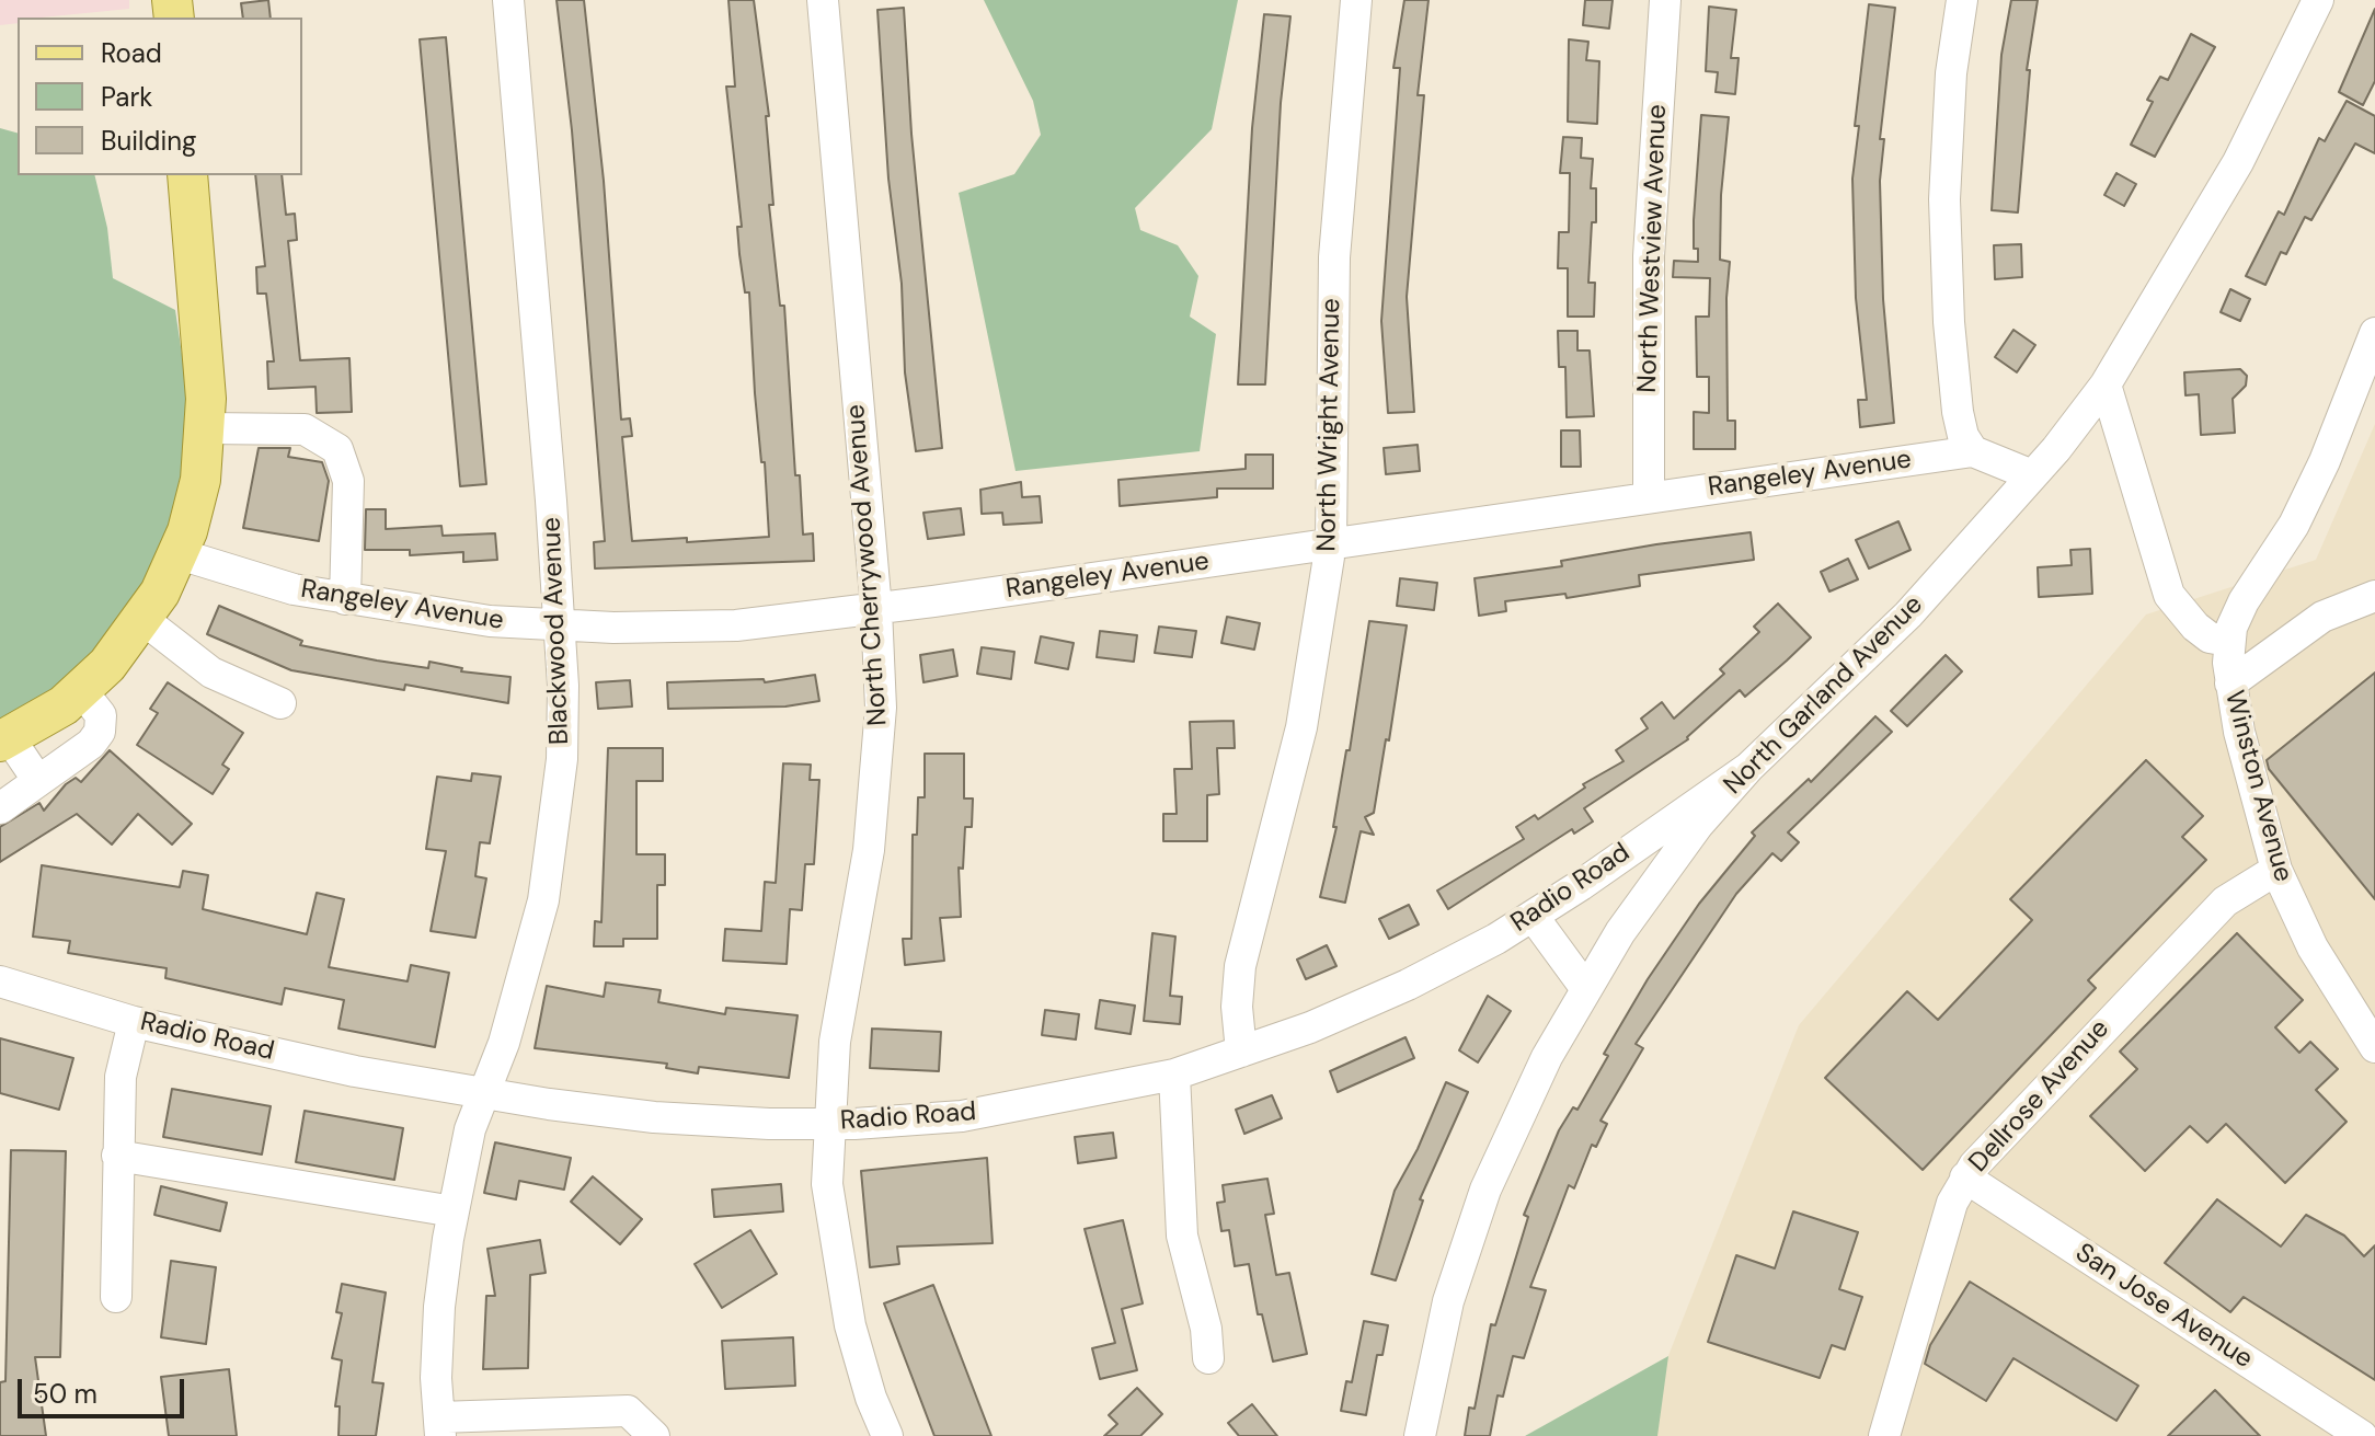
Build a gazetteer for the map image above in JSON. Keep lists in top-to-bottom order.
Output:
{
  "streets": {
    "street": [
      "North Westview Avenue",
      "North Wright Avenue",
      "Rangeley Avenue",
      "North Cherrywood Avenue",
      "Blackwood Avenue",
      "North Garland Avenue",
      "Winston Avenue",
      "Radio Road",
      "Dellrose Avenue",
      "San Jose Avenue"
    ]
  },
  "crossings": [
    ["North Westview Avenue", "Rangeley Avenue"],
    ["North Wright Avenue", "Rangeley Avenue"],
    ["North Wright Avenue", "Radio Road"],
    ["Rangeley Avenue", "North Cherrywood Avenue"],
    ["Rangeley Avenue", "Blackwood Avenue"],
    ["North Cherrywood Avenue", "Radio Road"],
    ["Blackwood Avenue", "Radio Road"],
    ["North Garland Avenue", "Radio Road"],
    ["Winston Avenue", "Dellrose Avenue"],
    ["Dellrose Avenue", "San Jose Avenue"]
  ],
  "legend": ["Road", "Park", "Building"],
  "scale_bar": "50 m"
}
